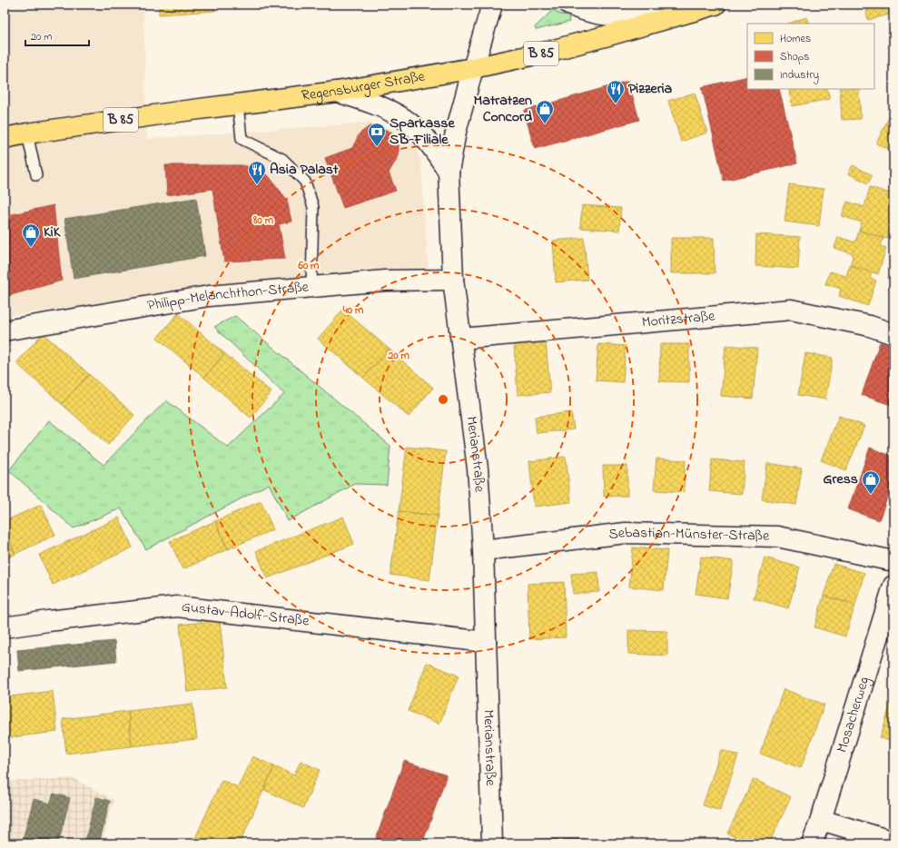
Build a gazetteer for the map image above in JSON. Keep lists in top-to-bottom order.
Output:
{
  "streets": {
    "main road": ["B 85", "Regensburger Straße"],
    "street": [
      "Philipp-Melanchthon-Straße",
      "Moritzstraße",
      "Merianstraße",
      "Sebastian-Münster-Straße",
      "Gustav-Adolf-Straße",
      "Mosacherweg"
    ]
  },
  "crossings": [
    ["Regensburger Straße", "Merianstraße"],
    ["Philipp-Melanchthon-Straße", "Merianstraße"],
    ["Moritzstraße", "Merianstraße"],
    ["Merianstraße", "Sebastian-Münster-Straße"],
    ["Merianstraße", "Gustav-Adolf-Straße"]
  ],
  "places": {
    "restaurant": ["Pizzeria", "Asia Palast"],
    "shop": ["Matratzen Concord", "KiK", "Gress"],
    "bank": ["Sparkasse SB-Filiale"]
  },
  "legend": ["Homes", "Shops", "Industry"],
  "scale_bar": "20 m",
  "rings": [
    "80 m",
    "60 m",
    "40 m",
    "20 m"
  ]
}
